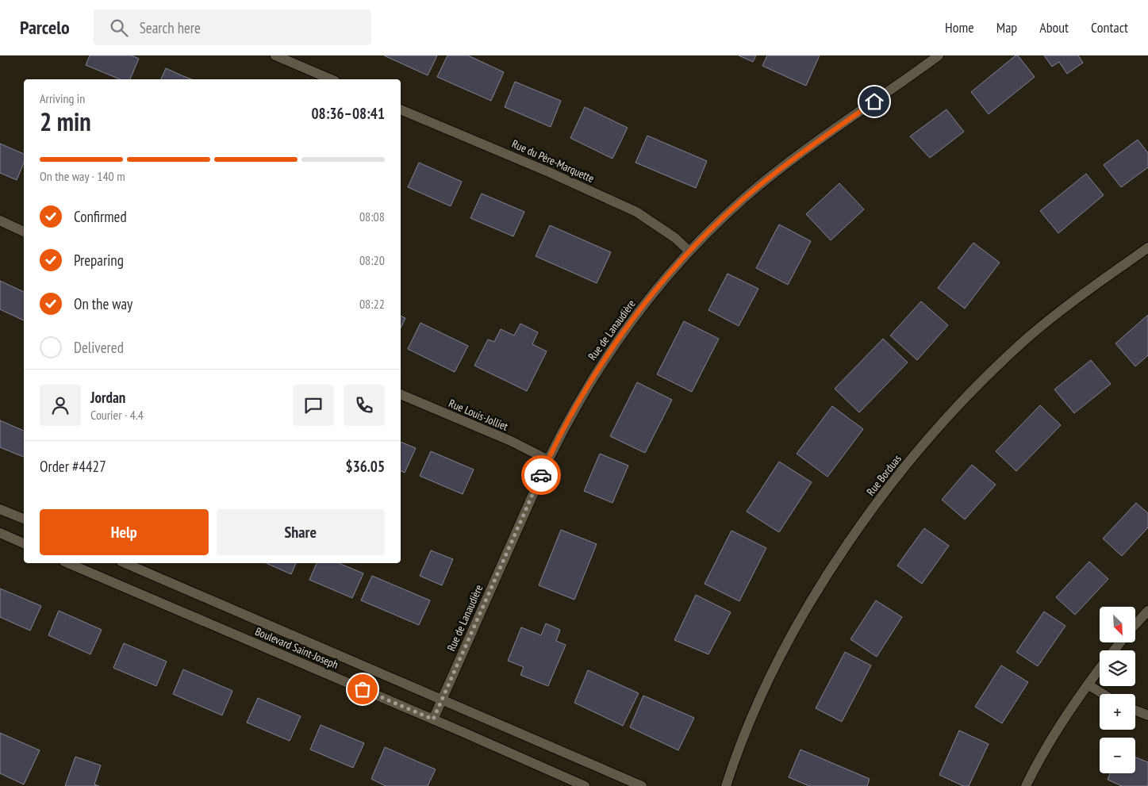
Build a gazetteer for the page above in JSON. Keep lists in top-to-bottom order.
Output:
{
  "streets": {
    "street": [
      "Rue du Père-Marquette",
      "Rue de Lanaudière",
      "Rue Louis-Jolliet",
      "Rue Borduas",
      "Boulevard Saint-Joseph"
    ]
  },
  "crossings": [
    ["Rue du Père-Marquette", "Rue de Lanaudière"],
    ["Rue de Lanaudière", "Rue Louis-Jolliet"],
    ["Rue de Lanaudière", "Boulevard Saint-Joseph"]
  ],
  "north": "bottom right",
  "page": {
    "header": "Parcelo",
    "search": "Search here",
    "nav": [
      "Home",
      "Map",
      "About",
      "Contact"
    ],
    "heading": ["2 min", "Arriving in", "08:36–08:41"],
    "panel": [
      "Jordan",
      "Courier · 4.4",
      "Order #4427",
      "$36.05"
    ],
    "bar": "On the way · 140 m",
    "list": [
      ["Confirmed", "08:08"],
      ["Preparing", "08:20"],
      ["On the way", "08:22"],
      "Delivered"
    ],
    "buttons": ["Help", "Share"],
    "map_buttons": ["+", "−"]
  }
}
